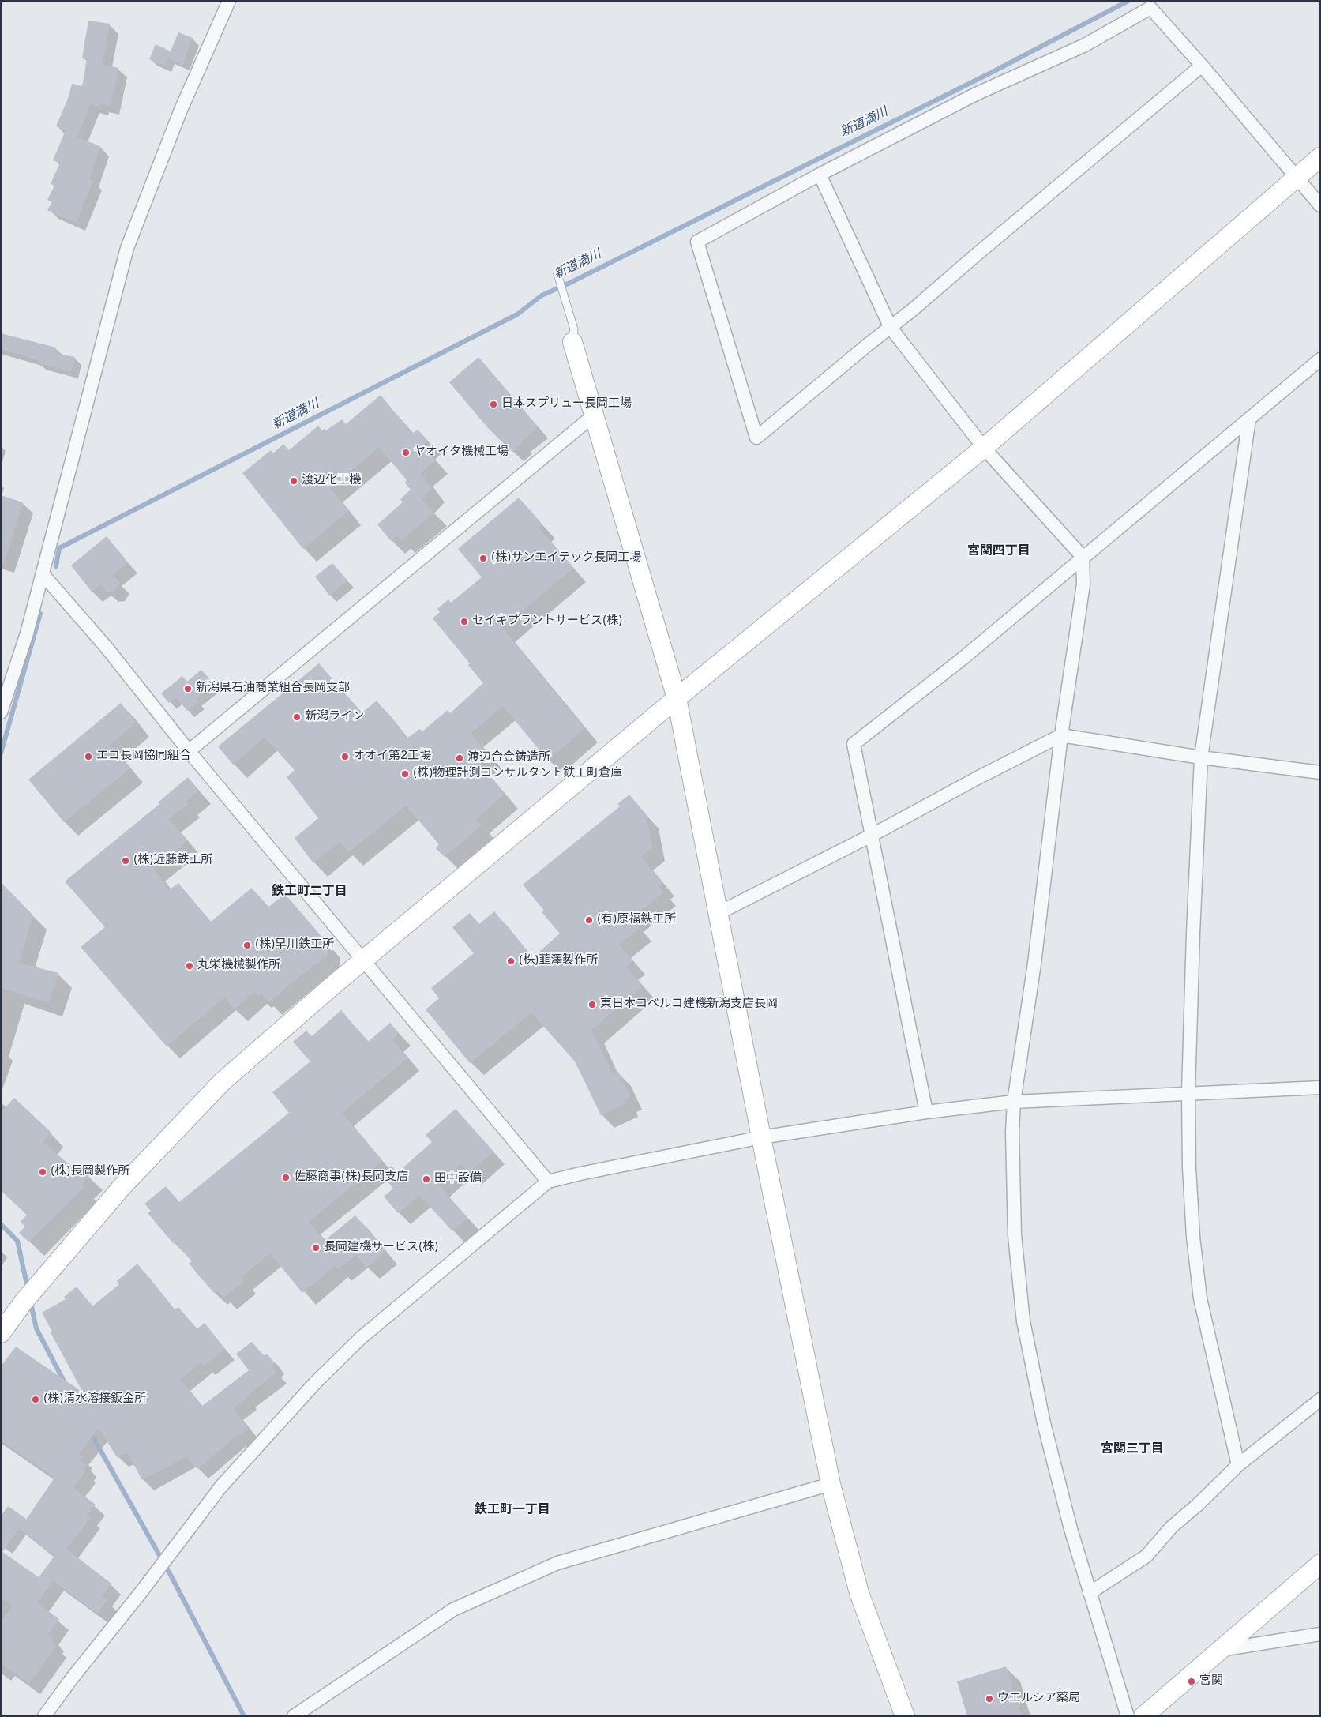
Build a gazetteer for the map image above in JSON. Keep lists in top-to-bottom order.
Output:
{
  "districts": [
    "宮関四丁目",
    "鉄工町二丁目",
    "宮関三丁目",
    "鉄工町一丁目"
  ],
  "water": ["新道満川"],
  "places": [
    "日本スプリュー長岡工場",
    "ヤオイタ機械工場",
    "渡辺化工機",
    "(株)サンエイテック長岡工場",
    "セイキプラントサービス(株)",
    "新潟県石油商業組合長岡支部",
    "新潟ライン",
    "エコ長岡協同組合",
    "オオイ第2工場",
    "渡辺合金鋳造所",
    "(株)物理計測コンサルタント鉄工町倉庫",
    "(株)近藤鉄工所",
    "(有)原福鉄工所",
    "(株)早川鉄工所",
    "(株)韮澤製作所",
    "丸栄機械製作所",
    "東日本コベルコ建機新潟支店長岡",
    "(株)長岡製作所",
    "佐藤商事(株)長岡支店",
    "田中設備",
    "長岡建機サービス(株)",
    "(株)清水溶接鈑金所",
    "宮関",
    "ウエルシア薬局"
  ]
}
